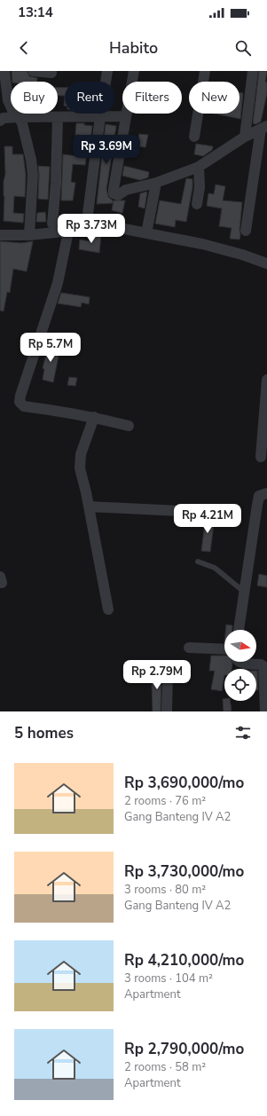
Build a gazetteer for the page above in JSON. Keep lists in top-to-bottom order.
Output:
{
  "north": "right",
  "page": {
    "status": "13:14",
    "header": "Habito",
    "chip": [
      "Buy",
      "Rent",
      "Filters",
      "New"
    ],
    "price": [
      "Rp 3.69M",
      "Rp 3.73M",
      "Rp 5.7M",
      "Rp 4.21M",
      "Rp 2.79M"
    ],
    "heading": "5 homes",
    "list": [
      {
        "name": "Rp 3,690,000/mo",
        "note": "2 rooms · 76 m² · Gang Banteng IV A2"
      },
      {
        "name": "Rp 3,730,000/mo",
        "note": "3 rooms · 80 m² · Gang Banteng IV A2"
      },
      {
        "name": "Rp 4,210,000/mo",
        "note": "3 rooms · 104 m² · Apartment"
      },
      {
        "name": "Rp 2,790,000/mo",
        "note": "2 rooms · 58 m² · Apartment"
      }
    ]
  }
}
